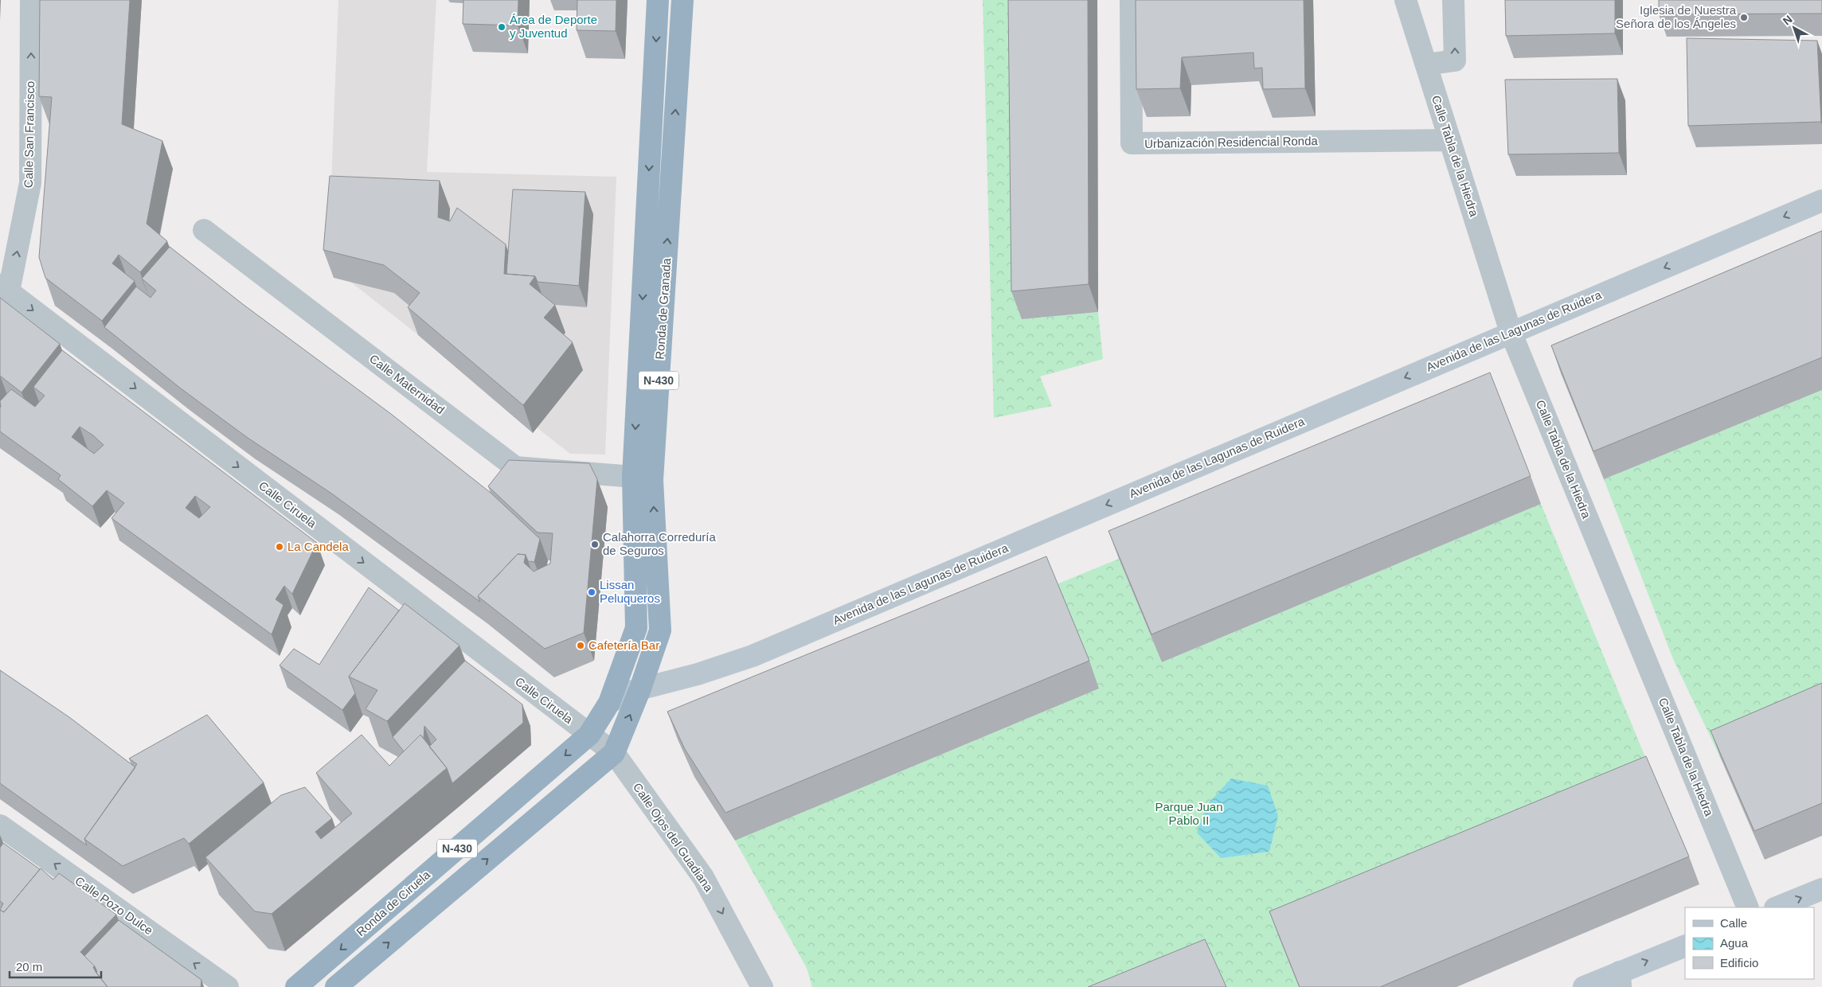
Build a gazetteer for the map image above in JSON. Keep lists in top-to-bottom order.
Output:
{
  "streets": {
    "highway": ["Ronda de Granada", "N-430", "Ronda de Ciruela"],
    "main road": ["Avenida de las Lagunas de Ruidera"],
    "street": [
      "Calle San Francisco",
      "Urbanización Residencial Ronda",
      "Calle Tabla de la Hiedra",
      "Calle Maternidad",
      "Calle Ciruela",
      "Calle Ojos del Guadiana",
      "Calle Pozo Dulce"
    ]
  },
  "crossings": [
    ["Calle San Francisco", "Calle Ciruela"],
    ["Urbanización Residencial Ronda", "Calle Tabla de la Hiedra"],
    ["Calle Tabla de la Hiedra", "Avenida de las Lagunas de Ruidera"],
    ["Ronda de Granada", "Avenida de las Lagunas de Ruidera"],
    ["Ronda de Granada", "N-430"],
    ["Ronda de Granada", "Calle Maternidad"],
    ["Ronda de Granada", "Calle Ciruela"],
    ["Ronda de Granada", "Calle Ojos del Guadiana"],
    ["Ronda de Granada", "Ronda de Ciruela"],
    ["Avenida de las Lagunas de Ruidera", "Ronda de Ciruela"],
    ["N-430", "Calle Ciruela"],
    ["N-430", "Calle Ojos del Guadiana"],
    ["Calle Ciruela", "Calle Ojos del Guadiana"],
    ["Calle Ciruela", "Ronda de Ciruela"]
  ],
  "one_way": [
    "Calle San Francisco",
    "Avenida de las Lagunas de Ruidera",
    "Calle Ciruela",
    "Calle Ojos del Guadiana",
    "Calle Pozo Dulce"
  ],
  "parks": ["Parque Juan Pablo II"],
  "places": [
    "Iglesia de Nuestra Señora de los Ángeles",
    "Área de Deporte y Juventud",
    "Calahorra Correduría de Seguros",
    "La Candela",
    "Lissan Peluqueros",
    "Cafetería Bar"
  ],
  "legend": ["Calle", "Agua", "Edificio"],
  "scale_bar": "20 m",
  "north": "top left"
}
